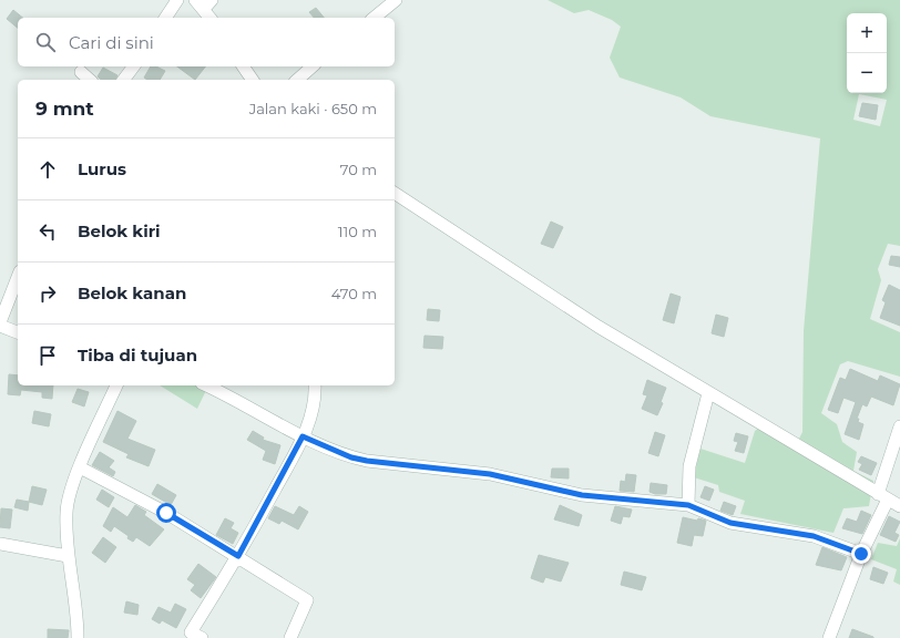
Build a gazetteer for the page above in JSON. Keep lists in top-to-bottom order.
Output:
{
  "page": {
    "map_buttons": ["+", "−"],
    "search": "Cari di sini",
    "heading": ["9 mnt", "Jalan kaki · 650 m"],
    "list": [
      ["Lurus", "70 m"],
      ["Belok kiri", "110 m"],
      ["Belok kanan", "470 m"],
      "Tiba di tujuan"
    ]
  }
}
